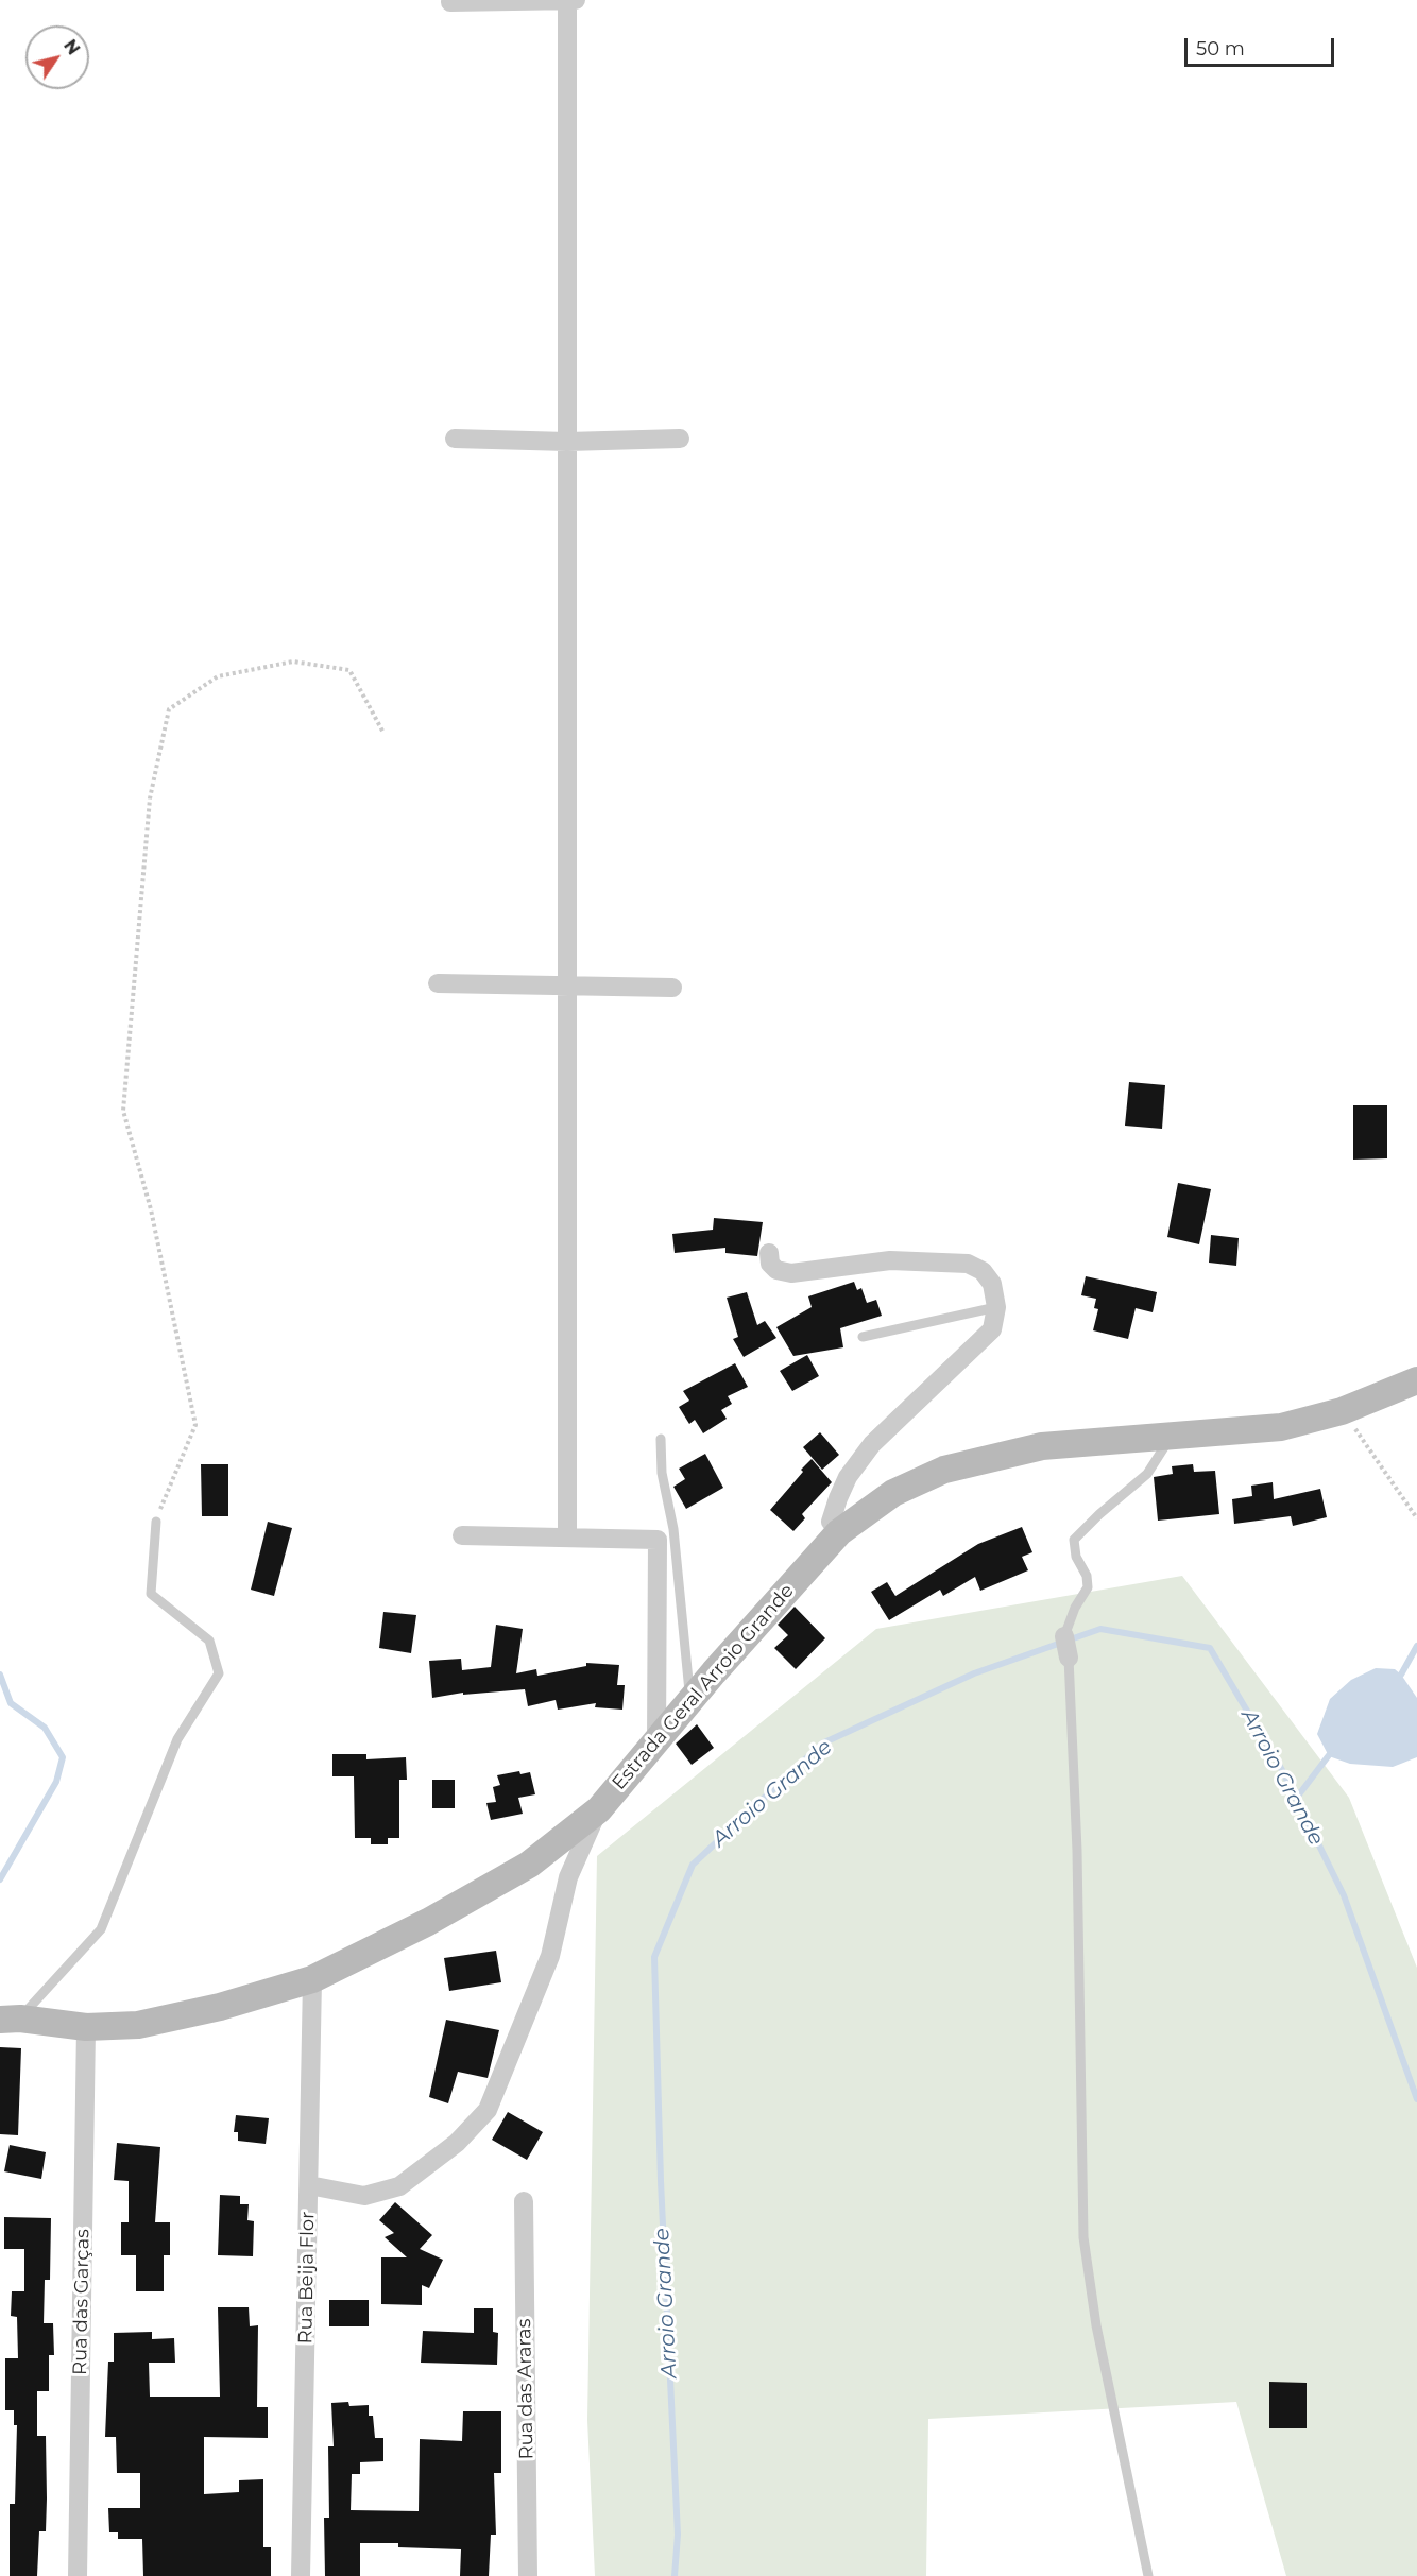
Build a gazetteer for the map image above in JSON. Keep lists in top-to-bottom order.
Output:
{
  "streets": {
    "main road": ["Estrada Geral Arroio Grande"],
    "street": ["Rua Beija Flor", "Rua das Garças", "Rua das Araras"]
  },
  "crossings": [
    ["Estrada Geral Arroio Grande", "Rua Beija Flor"],
    ["Estrada Geral Arroio Grande", "Rua das Garças"]
  ],
  "water": ["Arroio Grande"],
  "scale_bar": "50 m",
  "north": "top right"
}
